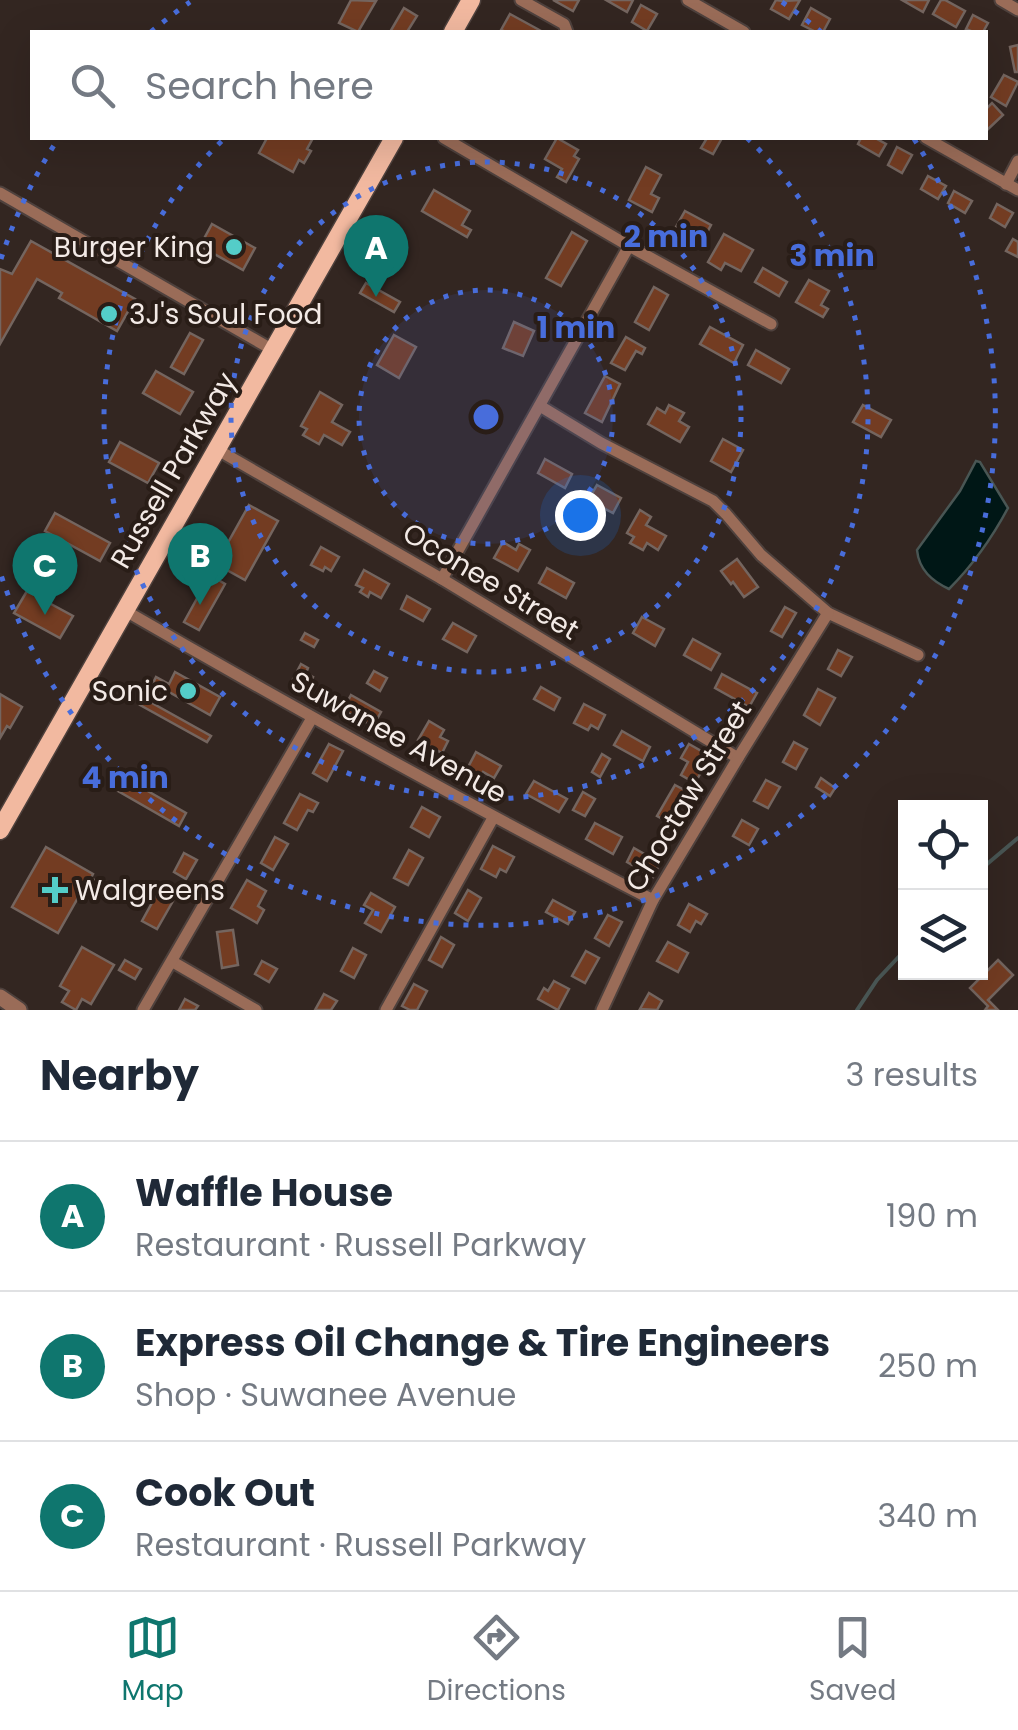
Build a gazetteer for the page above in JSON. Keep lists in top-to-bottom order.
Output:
{
  "streets": {
    "main road": ["Russell Parkway"],
    "street": ["Oconee Street", "Suwanee Avenue", "Choctaw Street"]
  },
  "crossings": [
    ["Russell Parkway", "Oconee Street"],
    ["Russell Parkway", "Suwanee Avenue"],
    ["Oconee Street", "Choctaw Street"],
    ["Suwanee Avenue", "Choctaw Street"]
  ],
  "places": {
    "other": ["Burger King", "3J's Soul Food", "Sonic"],
    "health": ["Walgreens"]
  },
  "page": {
    "search": "Search here",
    "pins": ["A", "B", "C"],
    "heading": ["Nearby", "3 results"],
    "list": [
      {
        "mark": "A",
        "name": "Waffle House",
        "note": "Restaurant · Russell Parkway",
        "value": "190 m"
      },
      {
        "mark": "B",
        "name": "Express Oil Change & Tire Engineers",
        "note": "Shop · Suwanee Avenue",
        "value": "250 m"
      },
      {
        "mark": "C",
        "name": "Cook Out",
        "note": "Restaurant · Russell Parkway",
        "value": "340 m"
      }
    ],
    "nav": ["Map", "Directions", "Saved"]
  },
  "rings": [
    "2 min",
    "3 min",
    "1 min",
    "4 min"
  ]
}
